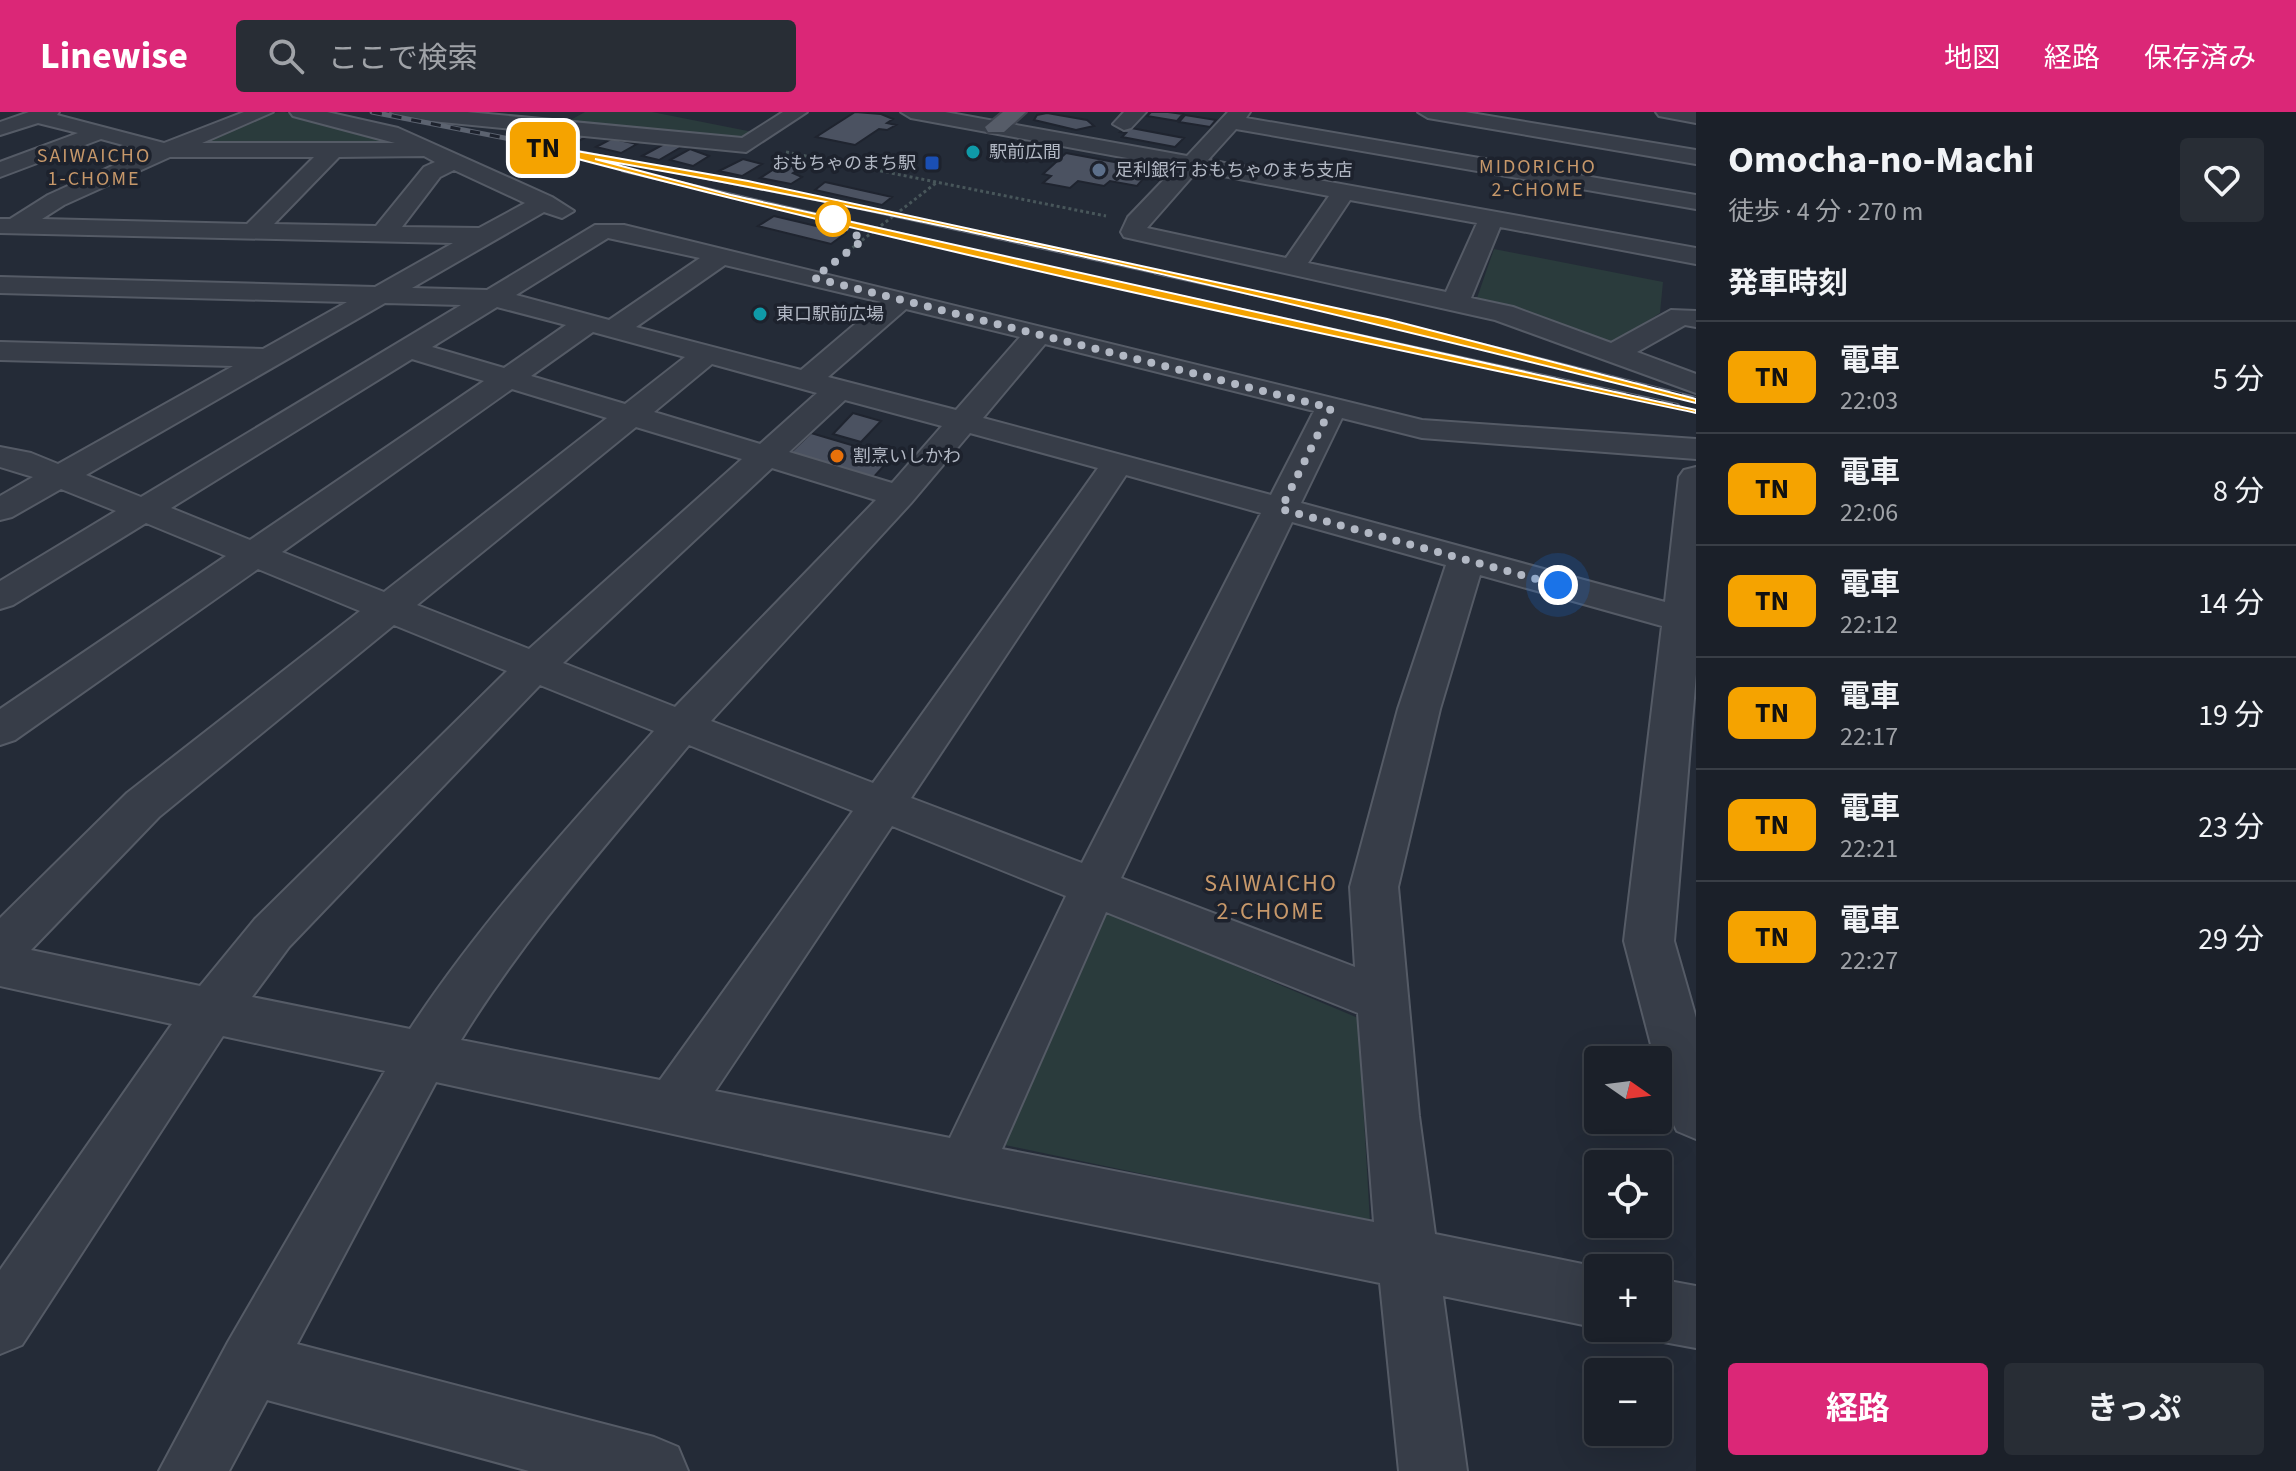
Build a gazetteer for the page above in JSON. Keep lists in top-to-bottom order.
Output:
{
  "districts": ["SAIWAICHO 1-CHOME", "MIDORICHO 2-CHOME", "SAIWAICHO 2-CHOME"],
  "places": {
    "other": [
      "駅前広間",
      "足利銀行 おもちゃのまち支店",
      "東口駅前広場",
      "割烹いしかわ"
    ],
    "transit": ["おもちゃのまち駅"]
  },
  "north": "right",
  "page": {
    "header": "Linewise",
    "search": "ここで検索",
    "nav": ["地図", "経路", "保存済み"],
    "on_map": "TN",
    "heading": [
      ["Omocha-no-Machi", "徒歩 · 4 分 · 270 m"],
      "発車時刻"
    ],
    "list": [
      {
        "mark": "TN",
        "name": "電車",
        "note": "22:03",
        "value": "5 分"
      },
      {
        "mark": "TN",
        "name": "電車",
        "note": "22:06",
        "value": "8 分"
      },
      {
        "mark": "TN",
        "name": "電車",
        "note": "22:12",
        "value": "14 分"
      },
      {
        "mark": "TN",
        "name": "電車",
        "note": "22:17",
        "value": "19 分"
      },
      {
        "mark": "TN",
        "name": "電車",
        "note": "22:21",
        "value": "23 分"
      },
      {
        "mark": "TN",
        "name": "電車",
        "note": "22:27",
        "value": "29 分"
      }
    ],
    "map_buttons": ["+", "−"],
    "buttons": ["経路", "きっぷ"]
  }
}
